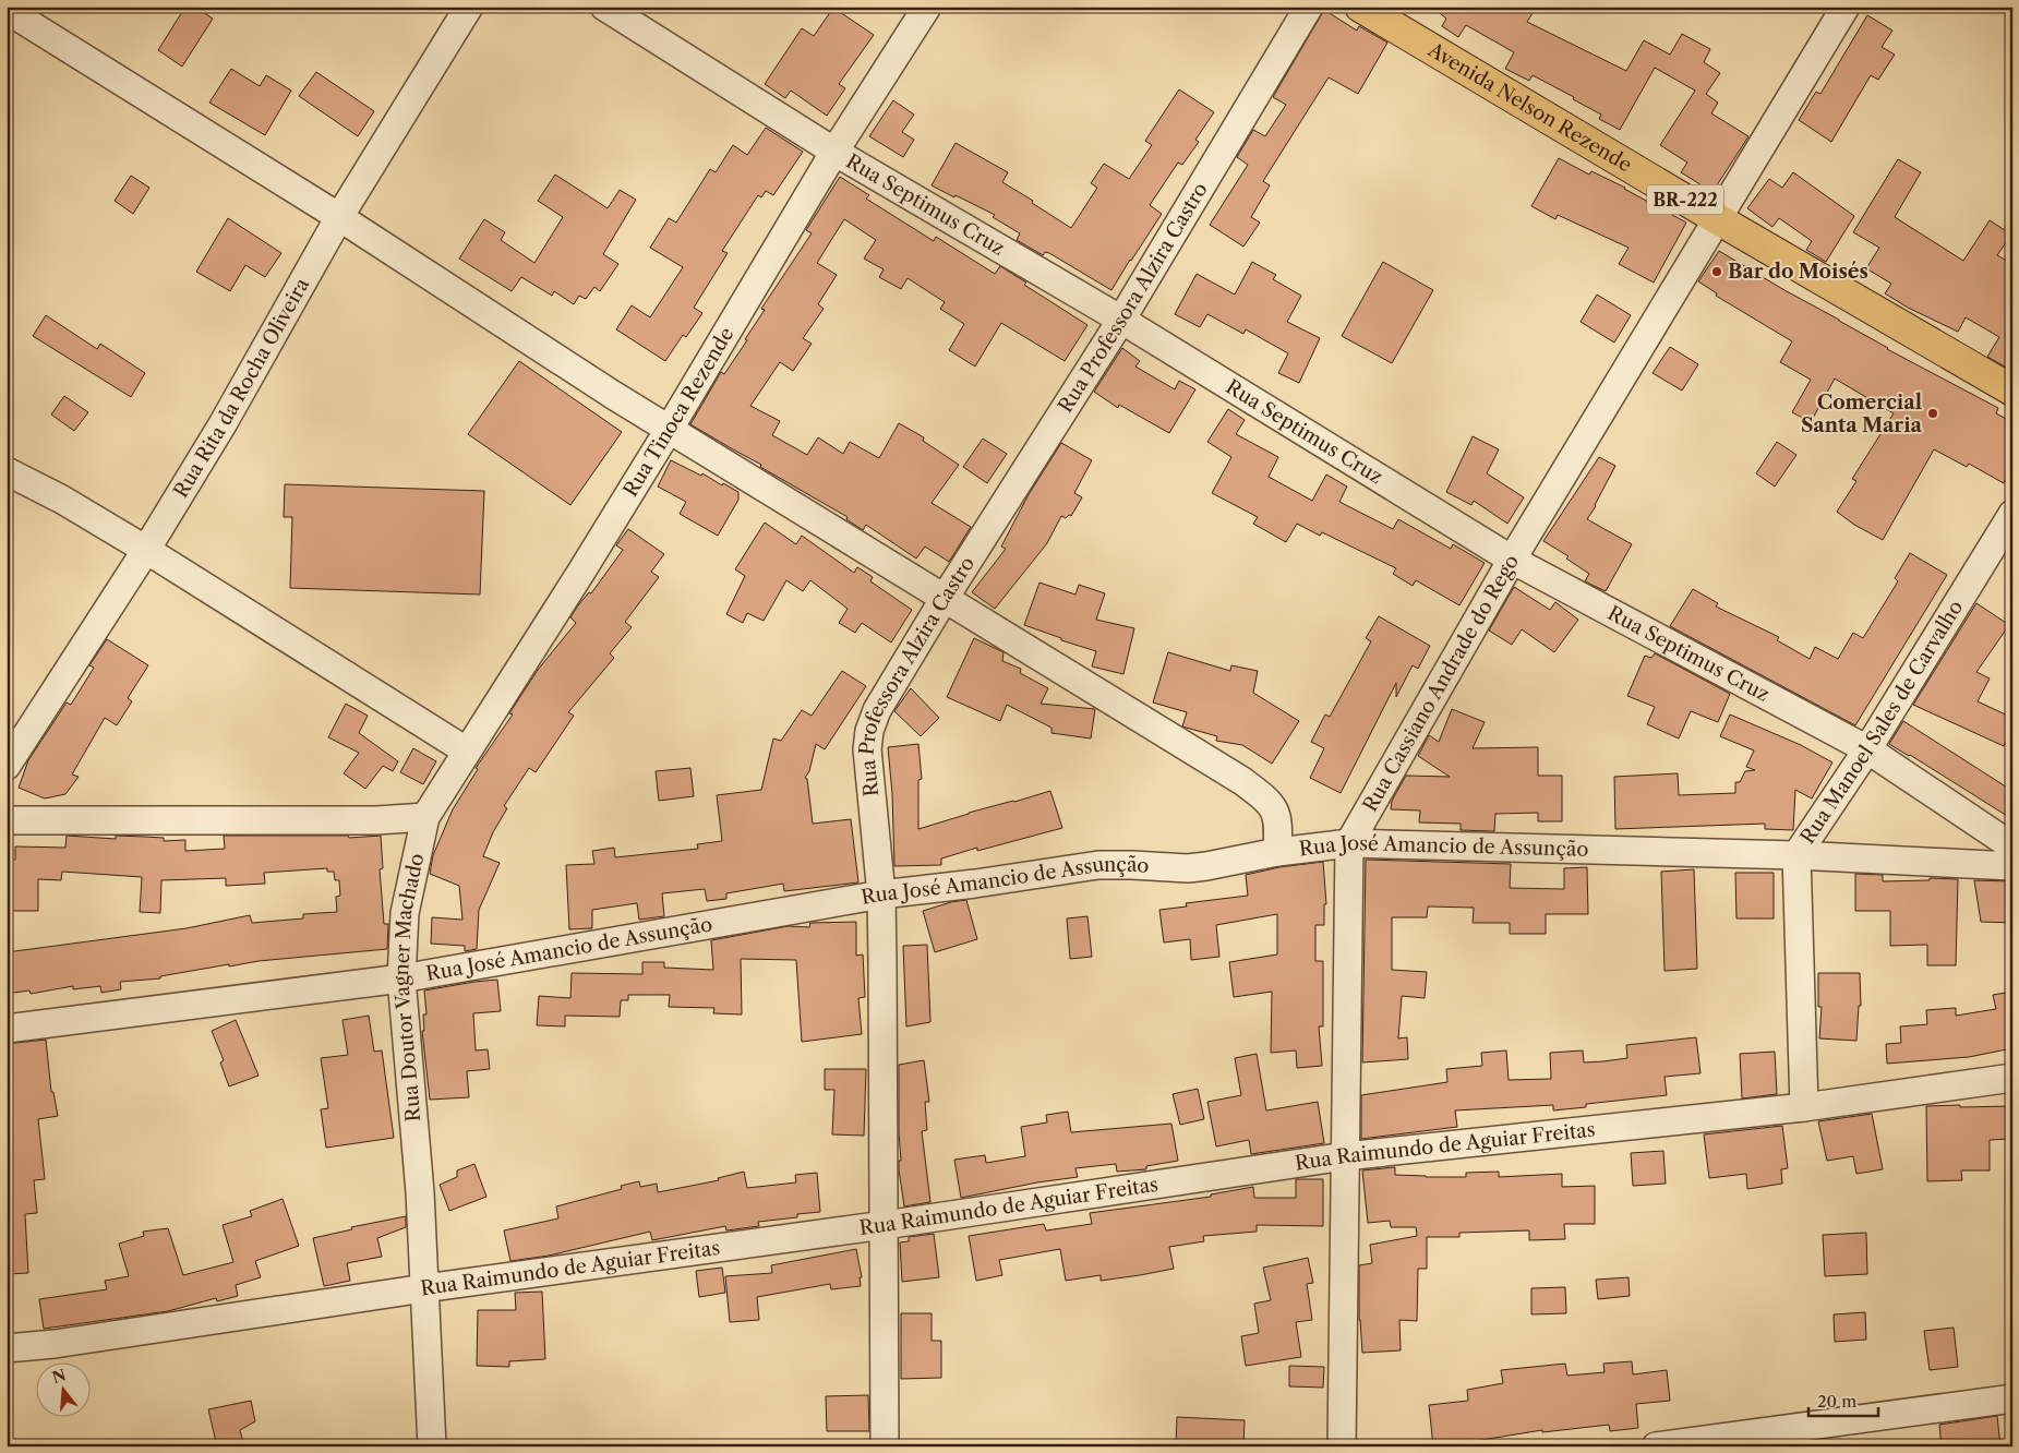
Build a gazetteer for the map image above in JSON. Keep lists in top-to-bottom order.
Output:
{
  "streets": {
    "main road": ["Avenida Nelson Rezende", "BR-222"],
    "street": [
      "Rua Septimus Cruz",
      "Rua Professora Alzira Castro",
      "Rua Rita da Rocha Oliveira",
      "Rua Tinoca Rezende",
      "Rua Cassiano Andrade do Rego",
      "Rua Manoel Sales de Carvalho",
      "Rua José Amancio de Assunção",
      "Rua Doutor Vagner Machado",
      "Rua Raimundo de Aguiar Freitas"
    ]
  },
  "crossings": [
    ["Avenida Nelson Rezende", "Rua Cassiano Andrade do Rego"],
    ["Rua Septimus Cruz", "Rua Professora Alzira Castro"],
    ["Rua Septimus Cruz", "Rua Tinoca Rezende"],
    ["Rua Septimus Cruz", "Rua Cassiano Andrade do Rego"],
    ["Rua Septimus Cruz", "Rua Manoel Sales de Carvalho"],
    ["Rua Professora Alzira Castro", "Rua José Amancio de Assunção"],
    ["Rua Professora Alzira Castro", "Rua Raimundo de Aguiar Freitas"],
    ["Rua Tinoca Rezende", "Rua Doutor Vagner Machado"],
    ["Rua Cassiano Andrade do Rego", "Rua José Amancio de Assunção"],
    ["Rua Cassiano Andrade do Rego", "Rua Raimundo de Aguiar Freitas"],
    ["Rua Manoel Sales de Carvalho", "Rua José Amancio de Assunção"],
    ["Rua Manoel Sales de Carvalho", "Rua Raimundo de Aguiar Freitas"],
    ["Rua José Amancio de Assunção", "Rua Doutor Vagner Machado"],
    ["Rua Doutor Vagner Machado", "Rua Raimundo de Aguiar Freitas"]
  ],
  "places": ["Bar do Moisés", "Comercial Santa Maria"],
  "scale_bar": "20 m",
  "north": "top"
}
